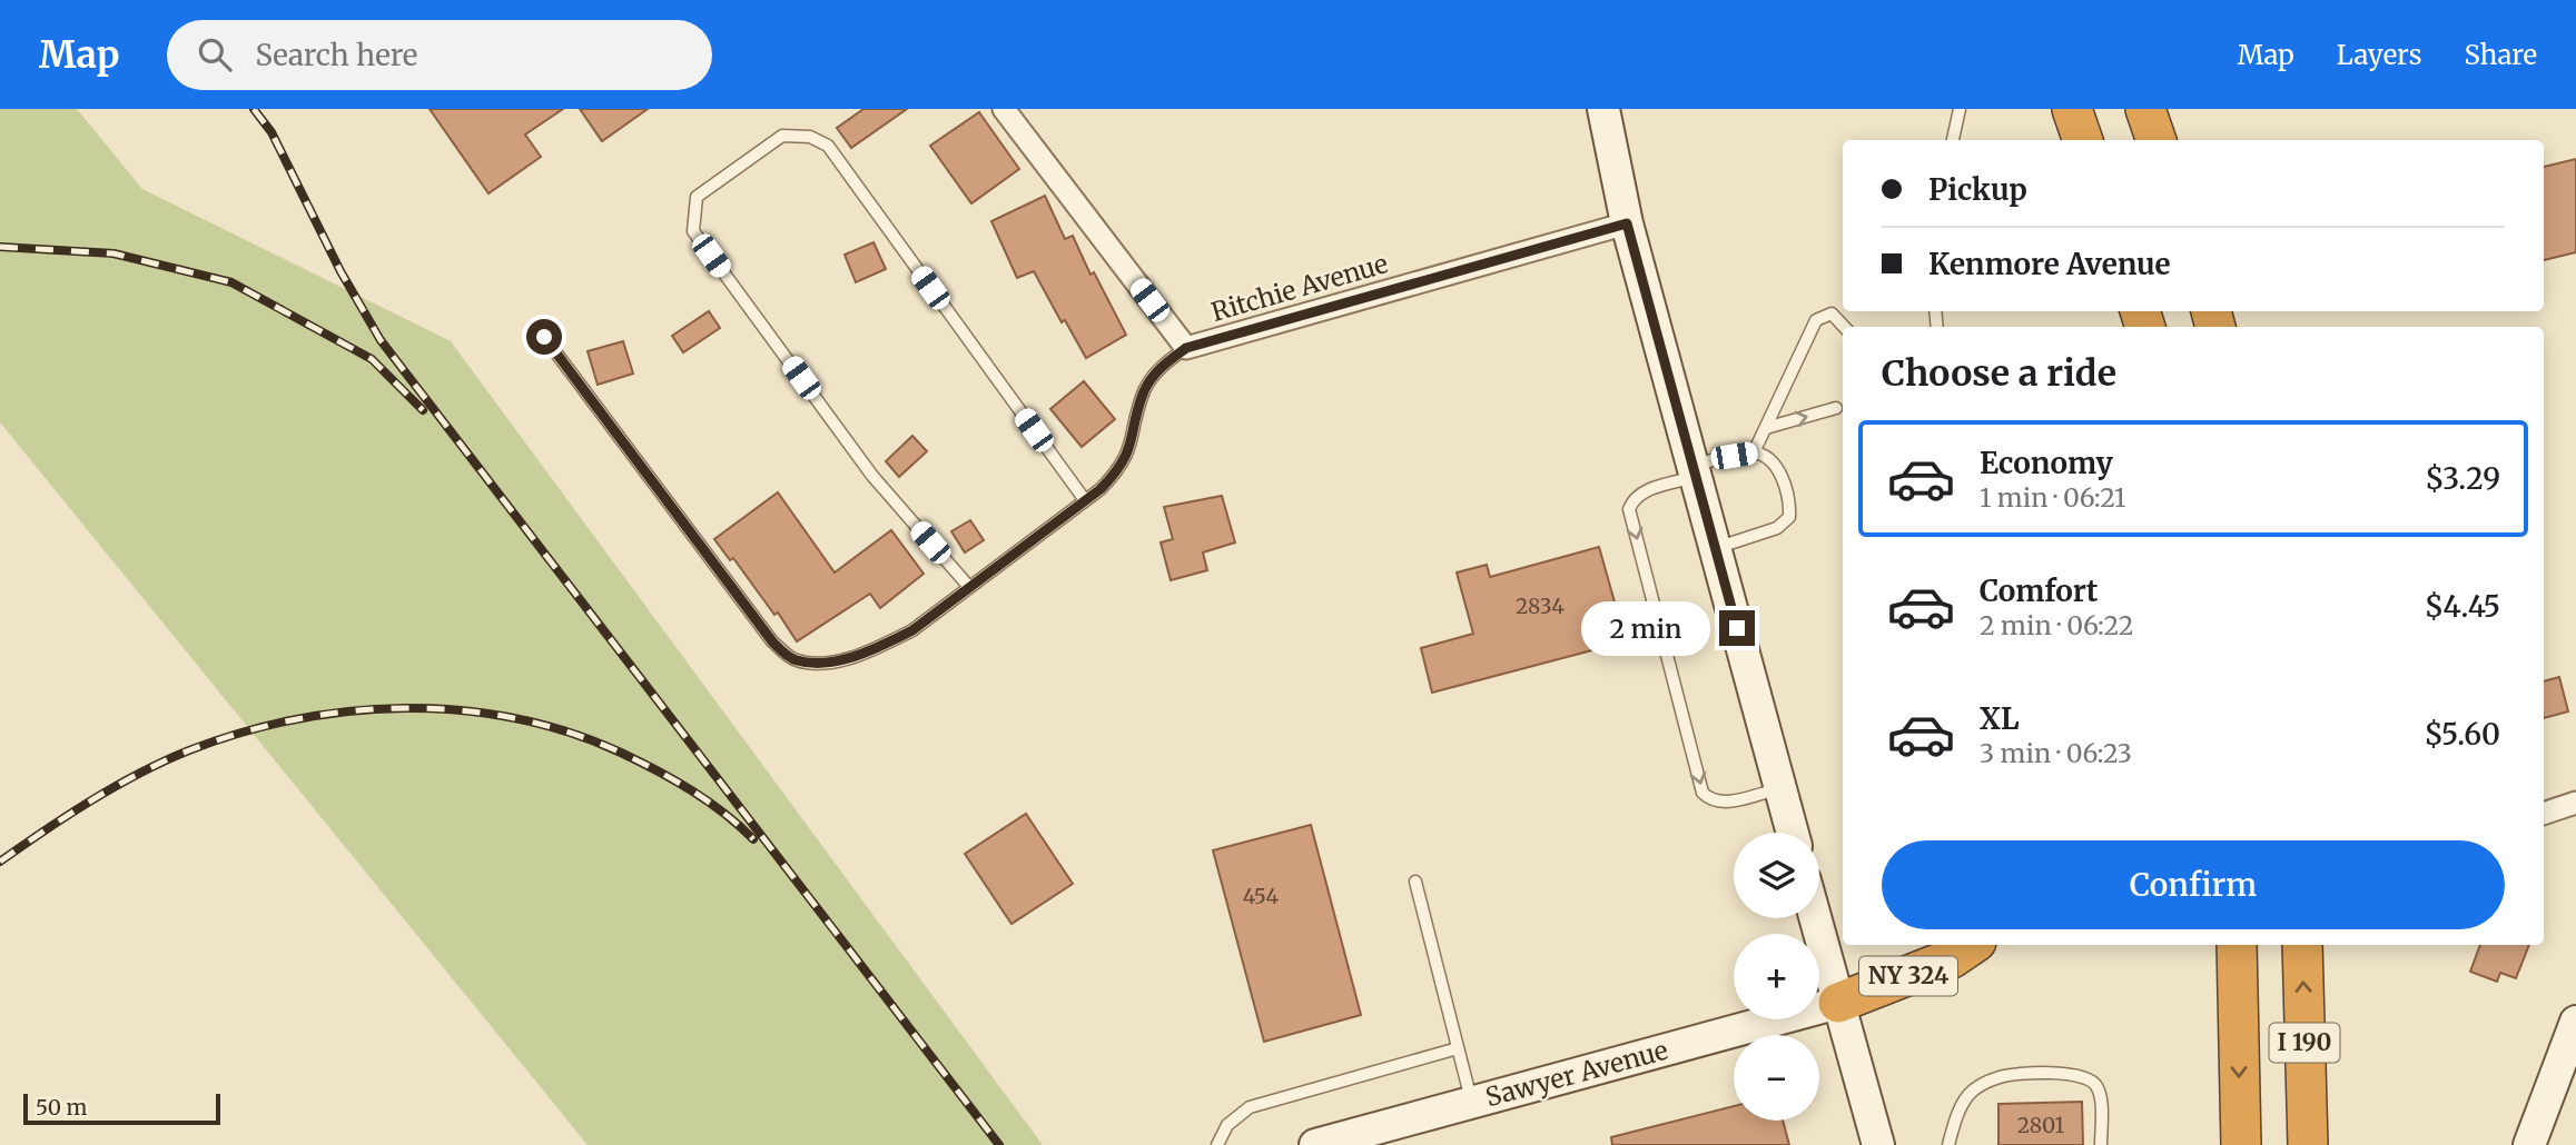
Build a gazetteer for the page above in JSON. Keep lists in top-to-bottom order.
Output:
{
  "streets": {
    "highway": ["NY 324", "I 190"],
    "main road": ["Sawyer Avenue"],
    "street": ["Ritchie Avenue"]
  },
  "crossings": [
    ["NY 324", "Sawyer Avenue"]
  ],
  "house_numbers": ["2834", "454", "2801"],
  "scale_bar": "50 m",
  "page": {
    "header": "Map",
    "search": "Search here",
    "nav": ["Map", "Layers", "Share"],
    "banner": ["Pickup", "Kenmore Avenue"],
    "heading": "Choose a ride",
    "list": [
      {
        "name": "Economy",
        "note": "1 min · 06:21",
        "value": "$3.29"
      },
      {
        "name": "Comfort",
        "note": "2 min · 06:22",
        "value": "$4.45"
      },
      {
        "name": "XL",
        "note": "3 min · 06:23",
        "value": "$5.60"
      }
    ],
    "bubble": "2 min",
    "buttons": "Confirm",
    "map_buttons": ["+", "−"],
    "scale": "50 m"
  }
}
